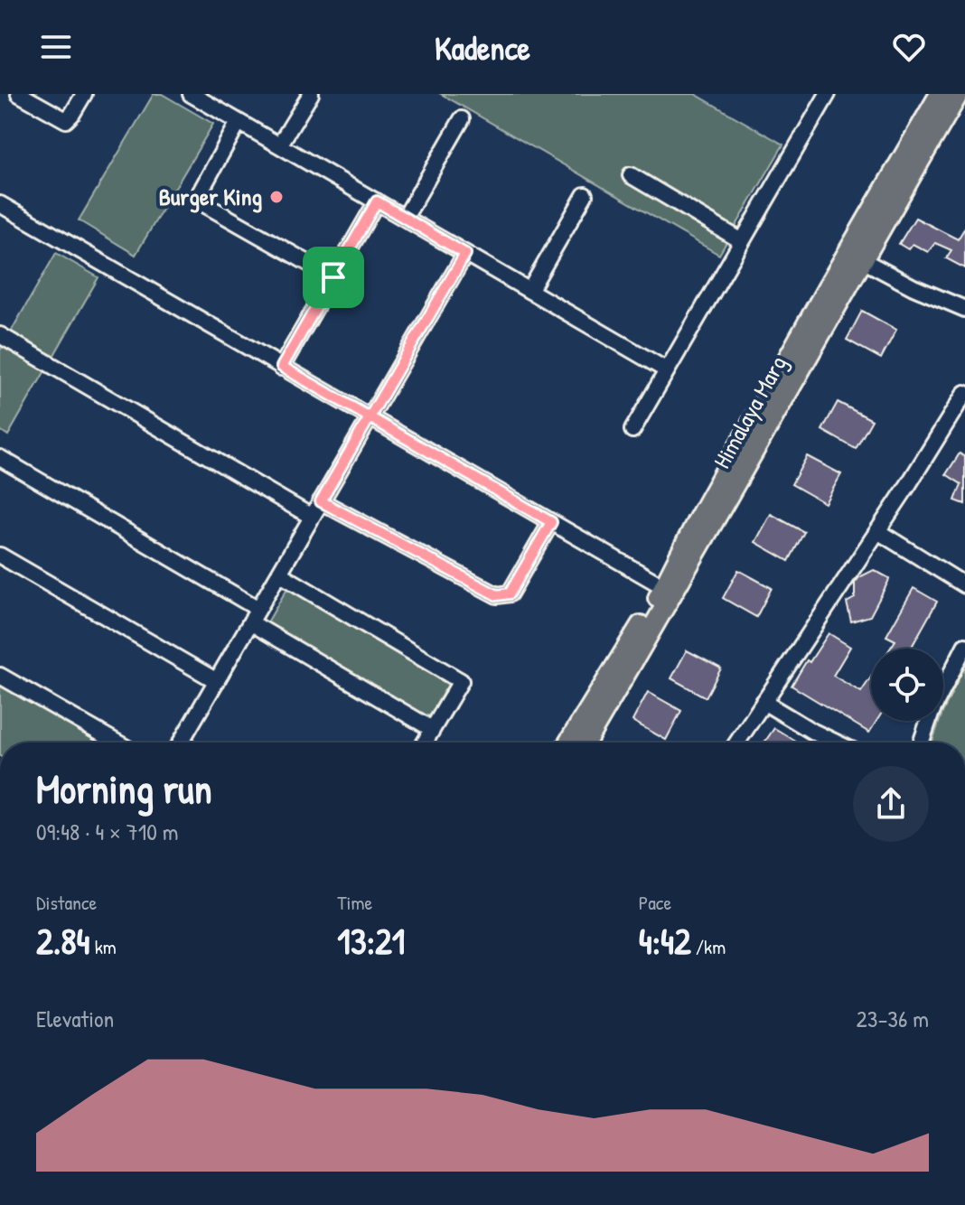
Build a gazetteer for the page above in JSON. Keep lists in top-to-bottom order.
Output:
{
  "streets": {
    "main road": ["Himalaya Marg"]
  },
  "places": ["Burger King"],
  "page": {
    "header": "Kadence",
    "heading": ["Morning run", "09:48 · 4 × 710 m"],
    "stats": [
      ["Distance", "2.84 km"],
      ["Time", "13:21"],
      ["Pace", "4:42 /km"]
    ],
    "chart": ["Elevation", "23–36 m"]
  }
}
